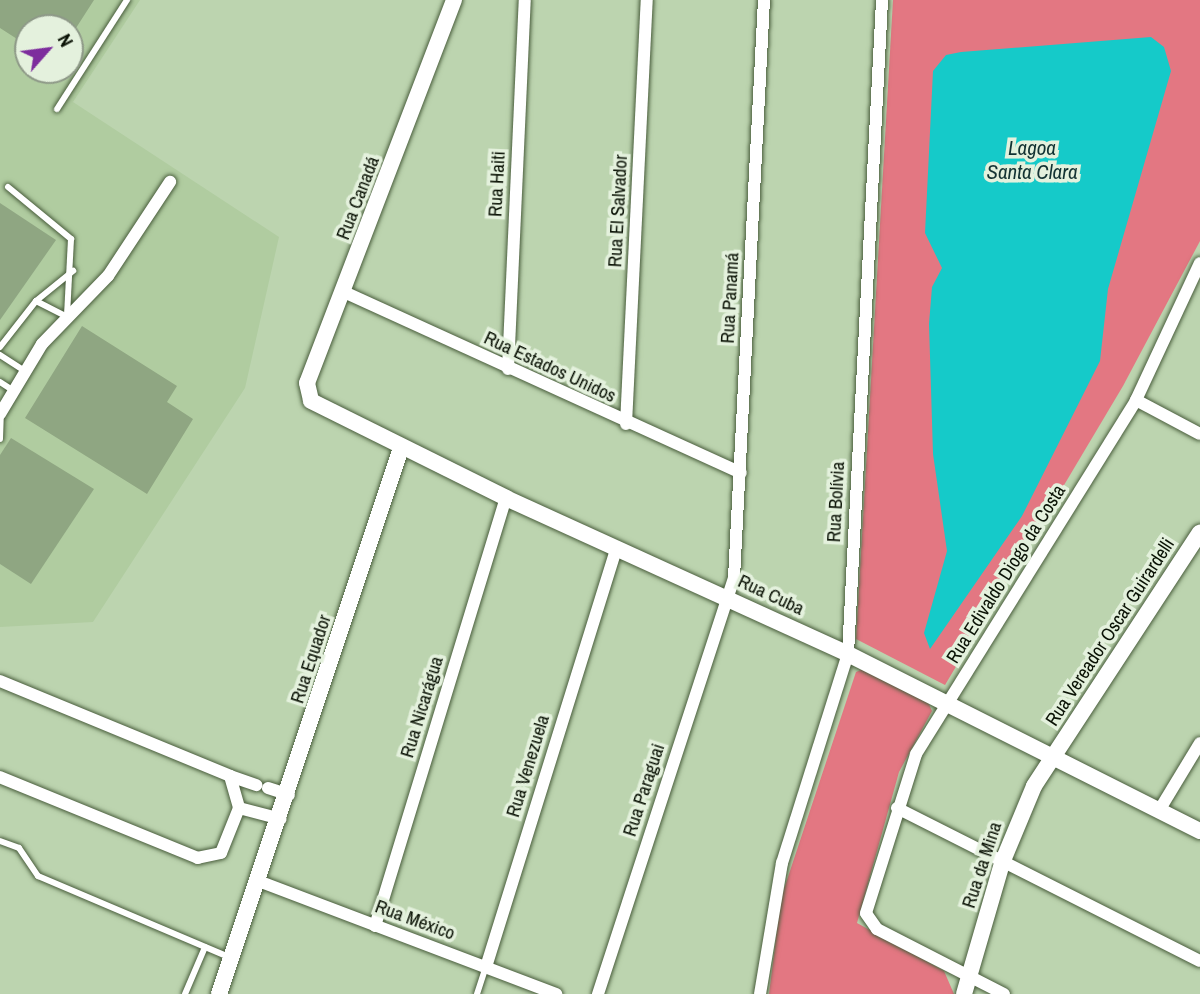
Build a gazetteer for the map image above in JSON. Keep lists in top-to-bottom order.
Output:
{
  "streets": {
    "street": [
      "Rua Haiti",
      "Rua Canadá",
      "Rua El Salvador",
      "Rua Panamá",
      "Rua Estados Unidos",
      "Rua Bolívia",
      "Rua Edivaldo Diogo da Costa",
      "Rua Cuba",
      "Rua Vereador Oscar Guirardelli",
      "Rua Equador",
      "Rua Nicarágua",
      "Rua Venezuela",
      "Rua Paraguai",
      "Rua da Mina",
      "Rua México"
    ]
  },
  "crossings": [
    ["Rua Haiti", "Rua Estados Unidos"],
    ["Rua Canadá", "Rua Estados Unidos"],
    ["Rua Canadá", "Rua Cuba"],
    ["Rua El Salvador", "Rua Estados Unidos"],
    ["Rua Panamá", "Rua Estados Unidos"],
    ["Rua Panamá", "Rua Cuba"],
    ["Rua Panamá", "Rua Paraguai"],
    ["Rua Bolívia", "Rua Cuba"],
    ["Rua Edivaldo Diogo da Costa", "Rua Cuba"],
    ["Rua Edivaldo Diogo da Costa", "Rua da Mina"],
    ["Rua Cuba", "Rua Vereador Oscar Guirardelli"],
    ["Rua Cuba", "Rua Equador"],
    ["Rua Cuba", "Rua Nicarágua"],
    ["Rua Cuba", "Rua Venezuela"],
    ["Rua Cuba", "Rua Paraguai"],
    ["Rua Cuba", "Rua da Mina"],
    ["Rua Vereador Oscar Guirardelli", "Rua da Mina"],
    ["Rua Equador", "Rua México"],
    ["Rua Nicarágua", "Rua México"],
    ["Rua Venezuela", "Rua México"]
  ],
  "water": ["Lagoa Santa Clara"],
  "north": "top right"
}
